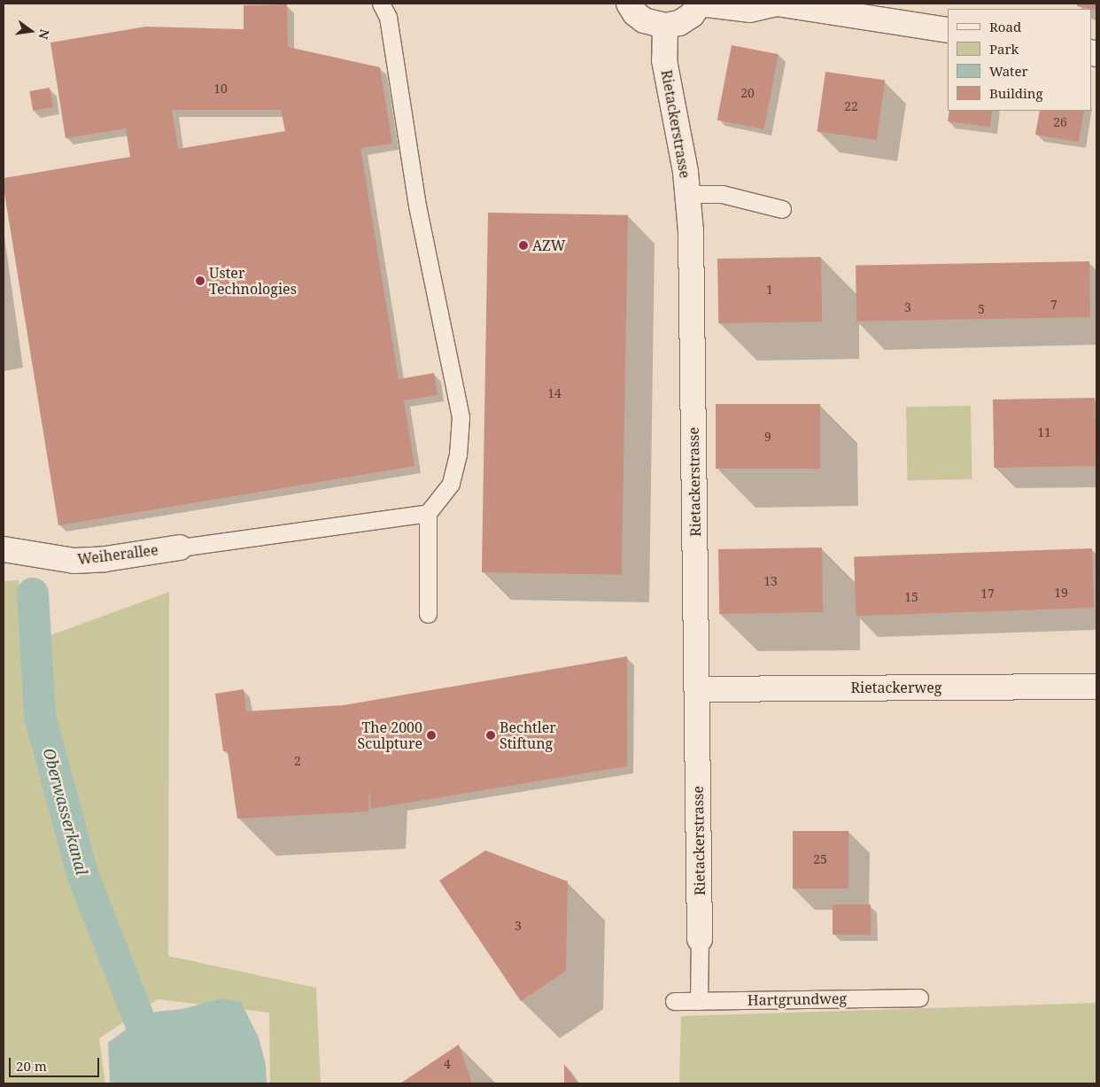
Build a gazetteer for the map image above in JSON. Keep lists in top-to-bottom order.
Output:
{
  "streets": {
    "street": ["Rietackerstrasse", "Weiherallee", "Rietackerweg"],
    "lane": ["Hartgrundweg"]
  },
  "crossings": [
    ["Rietackerstrasse", "Rietackerweg"]
  ],
  "water": ["Oberwasserkanal"],
  "places": [
    "AZW",
    "Uster Technologies",
    "The 2000 Sculpture",
    "Bechtler Stiftung"
  ],
  "house_numbers": [
    "10",
    "20",
    "22",
    "26",
    "1",
    "7",
    "3",
    "5",
    "14",
    "11",
    "9",
    "13",
    "19",
    "17",
    "15",
    "2",
    "25",
    "3",
    "4"
  ],
  "legend": [
    "Road",
    "Park",
    "Water",
    "Building"
  ],
  "scale_bar": "20 m",
  "north": "right"
}
